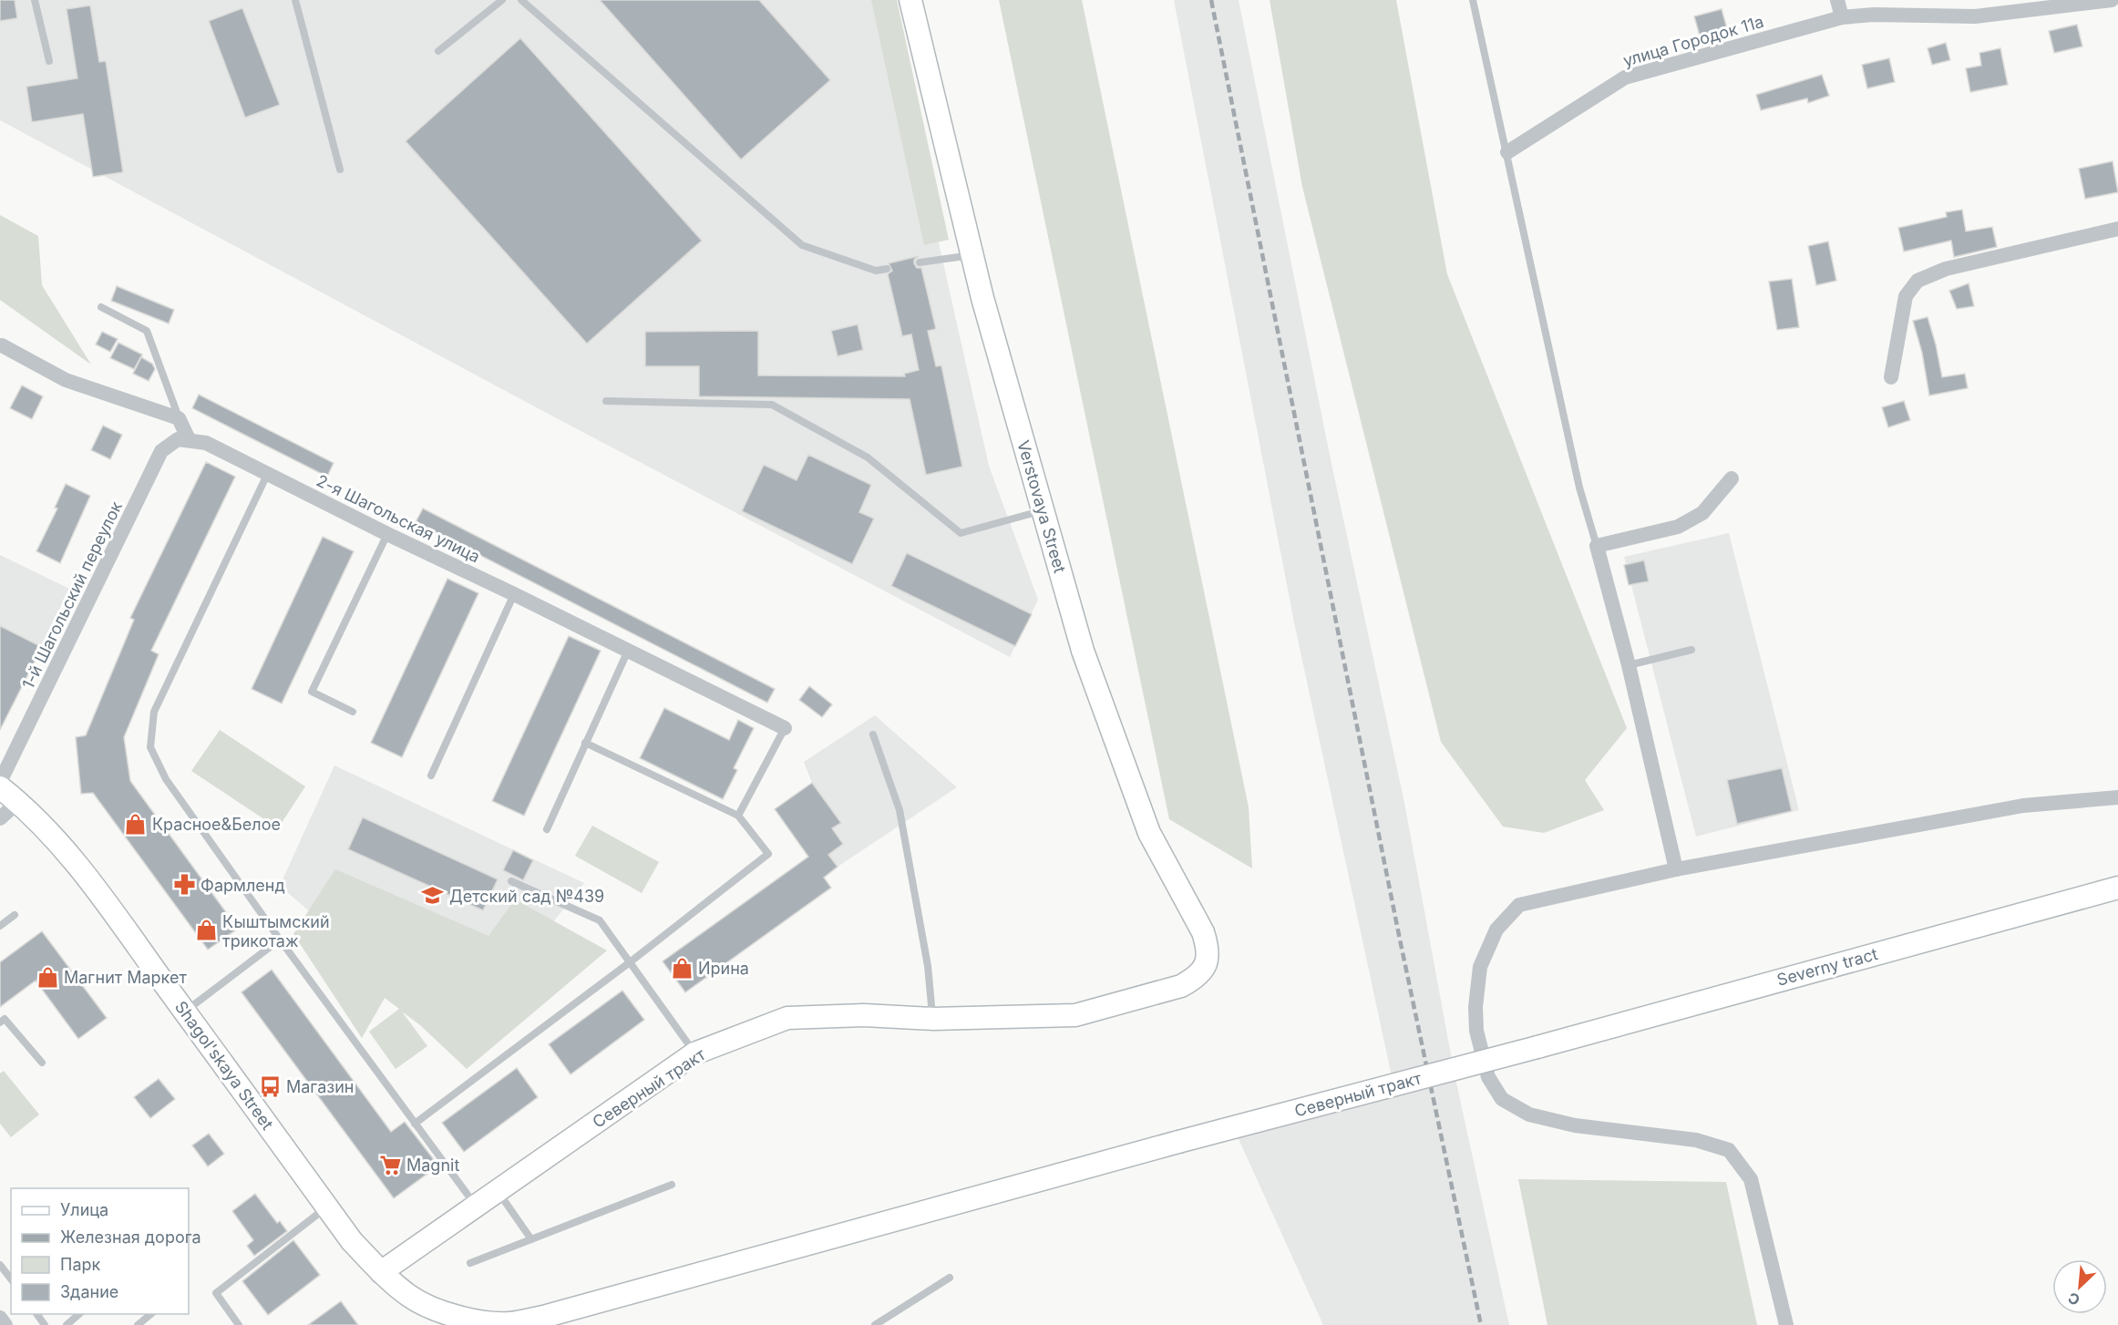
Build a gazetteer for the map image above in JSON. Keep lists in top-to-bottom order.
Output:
{
  "streets": {
    "main road": [
      "Verstovaya Street",
      "Severny tract",
      "Shagol'skaya Street",
      "Северный тракт"
    ],
    "street": ["улица Городок 11а", "2-я Шагольская улица", "1-й Шагольский переулок"]
  },
  "crossings": [
    ["Verstovaya Street", "Северный тракт"],
    ["2-я Шагольская улица", "1-й Шагольский переулок"],
    ["Severny tract", "Северный тракт"],
    ["Shagol'skaya Street", "Северный тракт"]
  ],
  "places": {
    "shop": [
      "Красное&Белое",
      "Кыштымский трикотаж",
      "Ирина",
      "Магнит Маркет"
    ],
    "pharmacy": ["Фармленд"],
    "school or university": ["Детский сад №439"],
    "bus stop": ["Магазин"],
    "supermarket": ["Magnit"]
  },
  "legend": [
    "Улица",
    "Железная дорога",
    "Парк",
    "Здание"
  ],
  "north": "bottom left"
}
